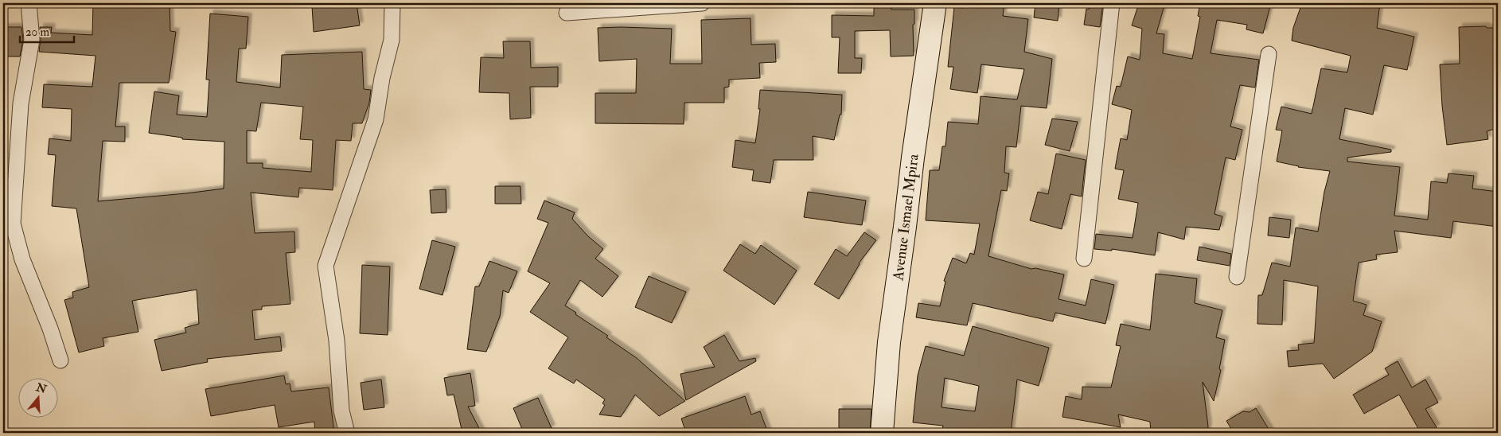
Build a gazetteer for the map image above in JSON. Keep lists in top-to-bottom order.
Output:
{
  "streets": {
    "main road": ["Avenue Ismael Mpira"]
  },
  "scale_bar": "20 m",
  "north": "top"
}
